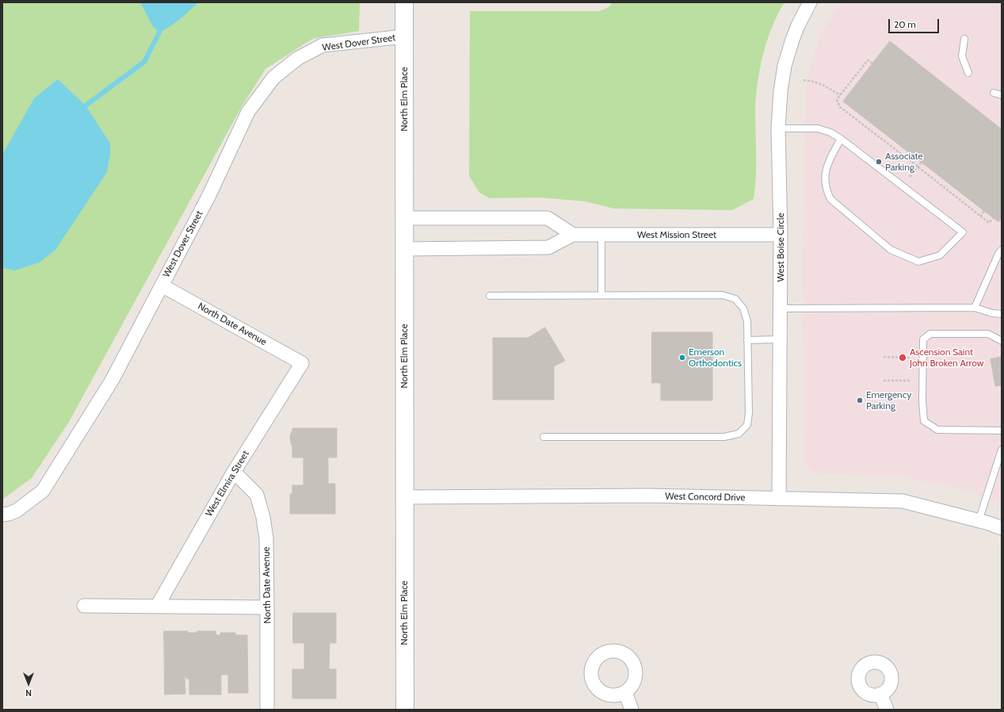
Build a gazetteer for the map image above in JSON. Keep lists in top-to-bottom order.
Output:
{
  "streets": {
    "main road": ["North Elm Place"],
    "street": [
      "West Dover Street",
      "West Mission Street",
      "West Boise Circle",
      "North Date Avenue",
      "West Elmira Street",
      "West Concord Drive"
    ]
  },
  "crossings": [
    ["West Dover Street", "North Elm Place"],
    ["West Dover Street", "North Date Avenue"],
    ["North Elm Place", "West Mission Street"],
    ["North Elm Place", "West Concord Drive"],
    ["West Mission Street", "West Boise Circle"],
    ["West Boise Circle", "West Concord Drive"],
    ["North Date Avenue", "West Elmira Street"]
  ],
  "places": [
    "Associate Parking",
    "Emerson Orthodontics",
    "Ascension Saint John Broken Arrow",
    "Emergency Parking"
  ],
  "scale_bar": "20 m",
  "north": "bottom"
}
